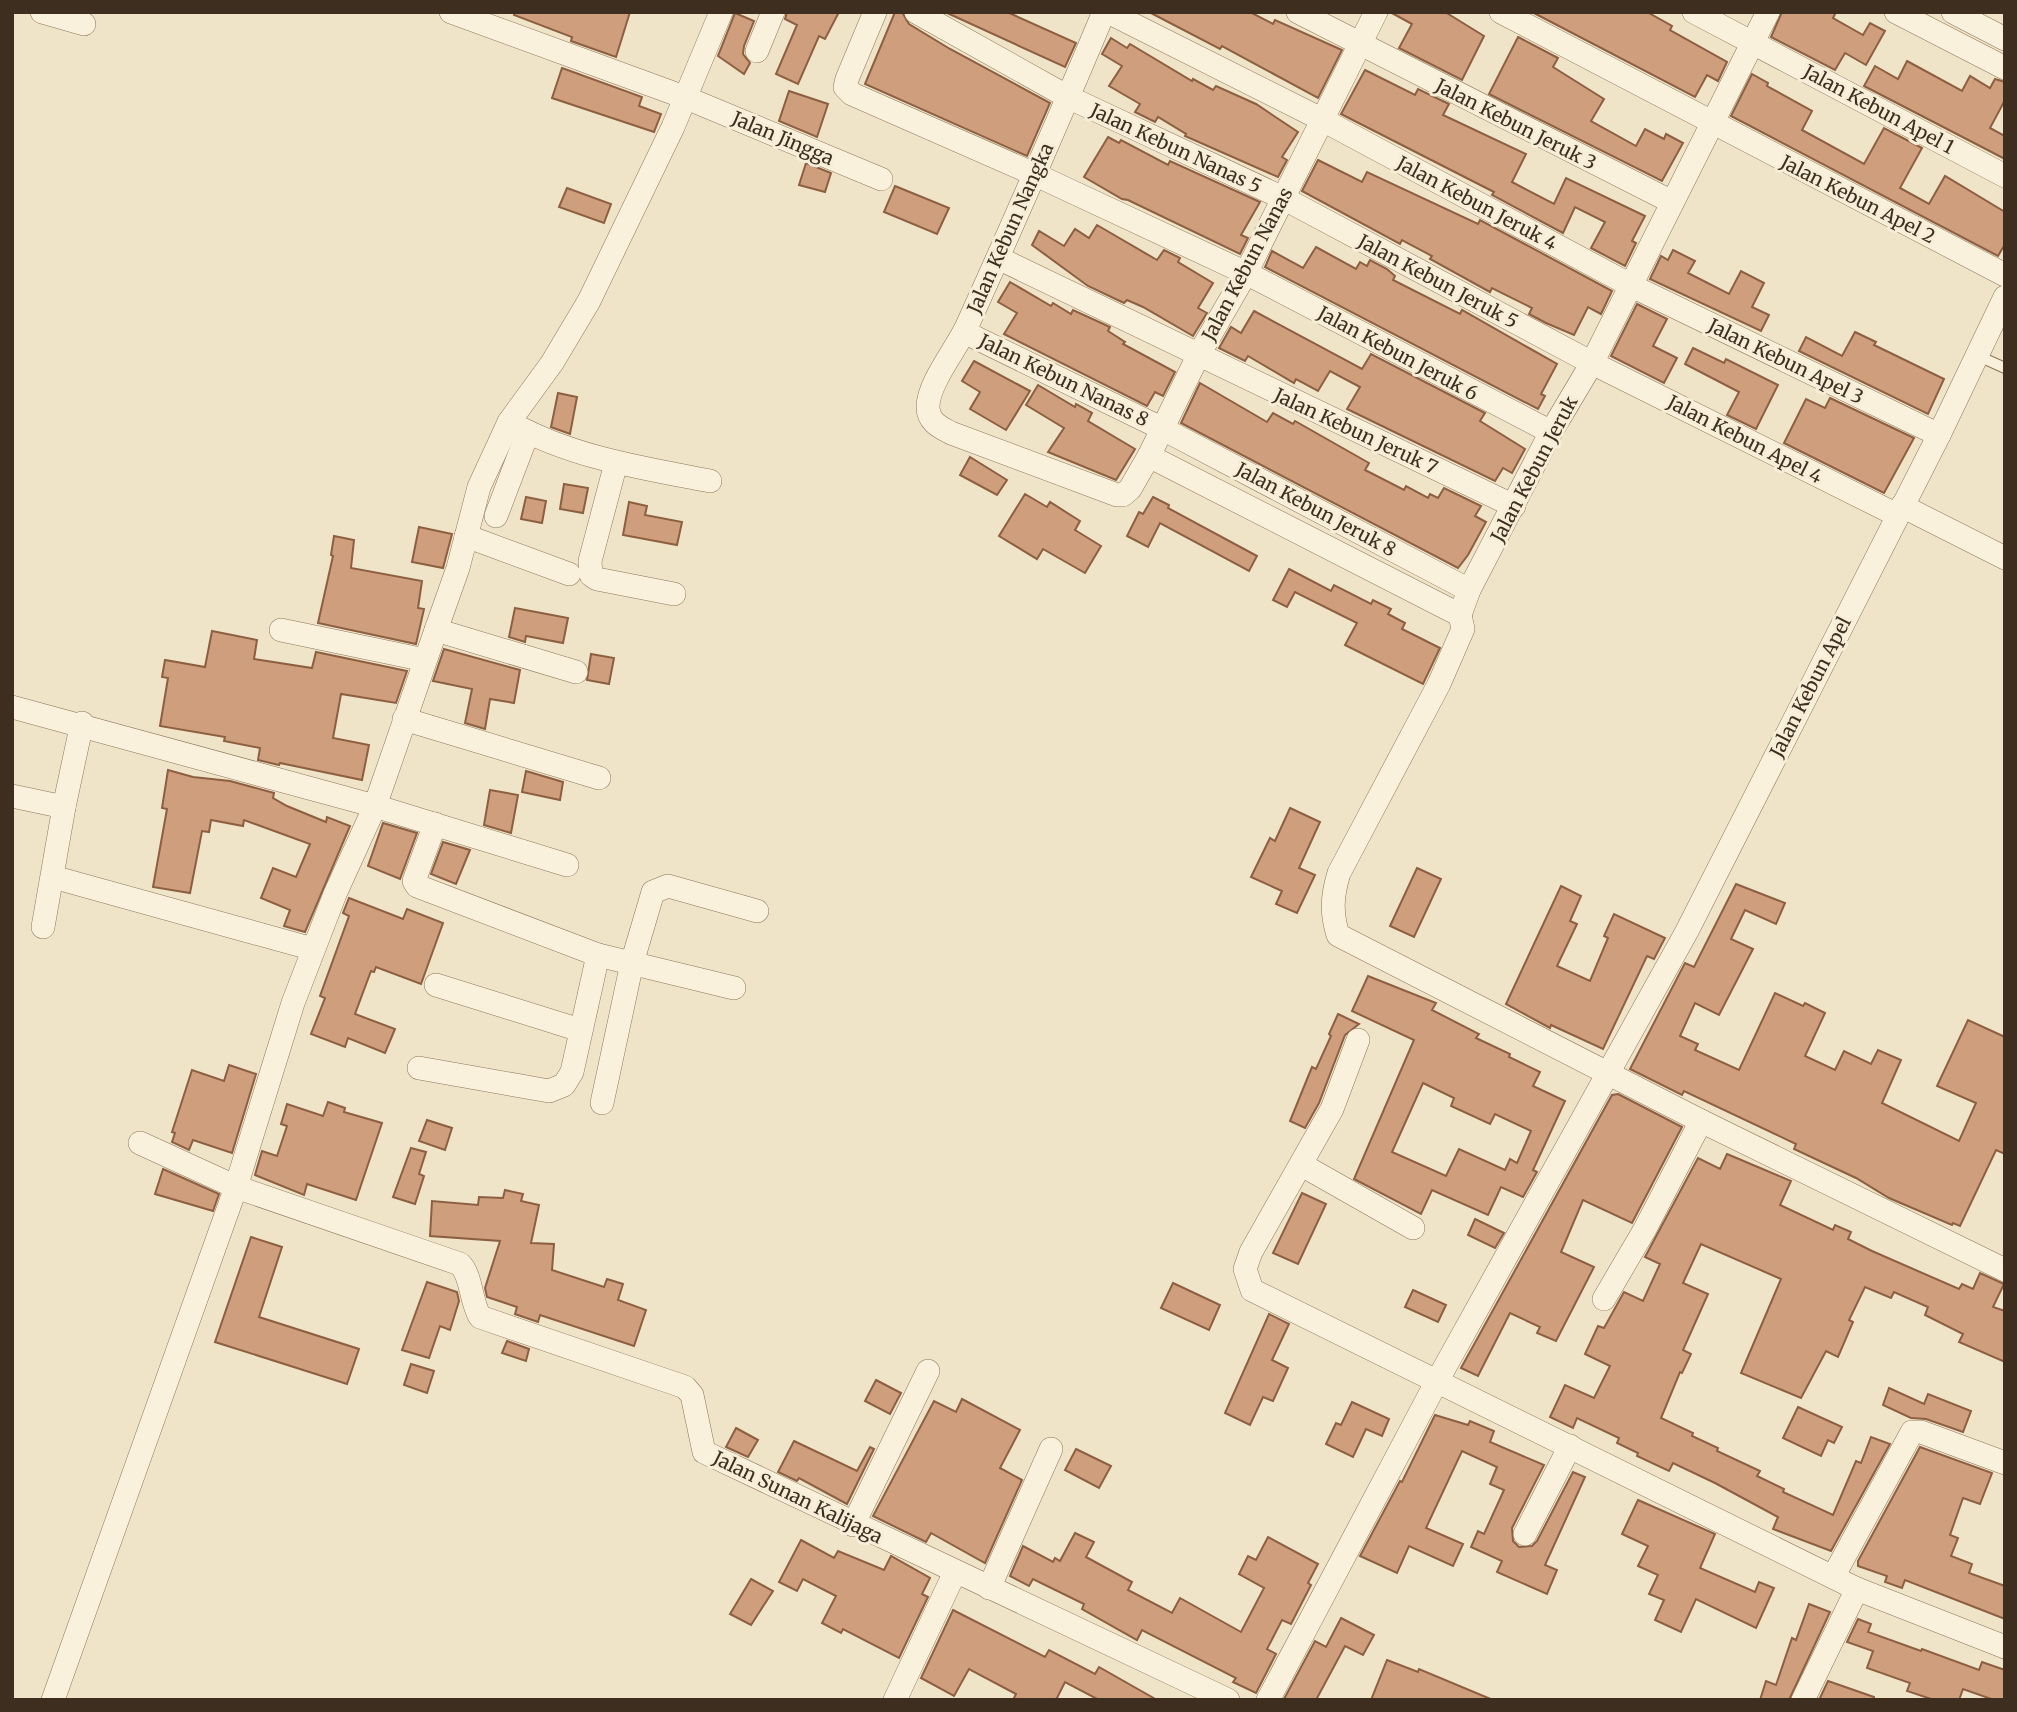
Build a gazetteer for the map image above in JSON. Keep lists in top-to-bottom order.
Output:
{
  "streets": {
    "street": [
      "Jalan Kebun Apel 1",
      "Jalan Kebun Jeruk 3",
      "Jalan Jingga",
      "Jalan Kebun Nanas 5",
      "Jalan Kebun Apel 2",
      "Jalan Kebun Jeruk 4",
      "Jalan Kebun Nangka",
      "Jalan Kebun Nanas",
      "Jalan Kebun Jeruk 5",
      "Jalan Kebun Jeruk 6",
      "Jalan Kebun Apel 3",
      "Jalan Kebun Nanas 8",
      "Jalan Kebun Jeruk 7",
      "Jalan Kebun Apel 4",
      "Jalan Kebun Jeruk",
      "Jalan Kebun Jeruk 8",
      "Jalan Kebun Apel",
      "Jalan Sunan Kalijaga"
    ]
  },
  "crossings": [
    ["Jalan Kebun Apel 1", "Jalan Kebun Jeruk"],
    ["Jalan Kebun Jeruk 3", "Jalan Kebun Nanas"],
    ["Jalan Kebun Jeruk 3", "Jalan Kebun Jeruk"],
    ["Jalan Kebun Nanas 5", "Jalan Kebun Nangka"],
    ["Jalan Kebun Nanas 5", "Jalan Kebun Nanas"],
    ["Jalan Kebun Nanas 5", "Jalan Kebun Jeruk 5"],
    ["Jalan Kebun Apel 2", "Jalan Kebun Jeruk"],
    ["Jalan Kebun Jeruk 4", "Jalan Kebun Nangka"],
    ["Jalan Kebun Jeruk 4", "Jalan Kebun Nanas"],
    ["Jalan Kebun Jeruk 4", "Jalan Kebun Apel 3"],
    ["Jalan Kebun Jeruk 4", "Jalan Kebun Jeruk"],
    ["Jalan Kebun Nangka", "Jalan Kebun Nanas"],
    ["Jalan Kebun Nangka", "Jalan Kebun Jeruk 6"],
    ["Jalan Kebun Nangka", "Jalan Kebun Nanas 8"],
    ["Jalan Kebun Nangka", "Jalan Kebun Jeruk 7"],
    ["Jalan Kebun Nanas", "Jalan Kebun Jeruk 5"],
    ["Jalan Kebun Nanas", "Jalan Kebun Jeruk 6"],
    ["Jalan Kebun Nanas", "Jalan Kebun Nanas 8"],
    ["Jalan Kebun Nanas", "Jalan Kebun Jeruk 7"],
    ["Jalan Kebun Nanas", "Jalan Kebun Jeruk 8"],
    ["Jalan Kebun Jeruk 5", "Jalan Kebun Apel 4"],
    ["Jalan Kebun Jeruk 5", "Jalan Kebun Jeruk"],
    ["Jalan Kebun Jeruk 6", "Jalan Kebun Jeruk"],
    ["Jalan Kebun Apel 3", "Jalan Kebun Jeruk"],
    ["Jalan Kebun Apel 3", "Jalan Kebun Apel"],
    ["Jalan Kebun Nanas 8", "Jalan Kebun Jeruk 8"],
    ["Jalan Kebun Jeruk 7", "Jalan Kebun Jeruk"],
    ["Jalan Kebun Apel 4", "Jalan Kebun Jeruk"],
    ["Jalan Kebun Apel 4", "Jalan Kebun Apel"],
    ["Jalan Kebun Jeruk", "Jalan Kebun Jeruk 8"],
    ["Jalan Kebun Jeruk", "Jalan Kebun Apel"]
  ]
}
